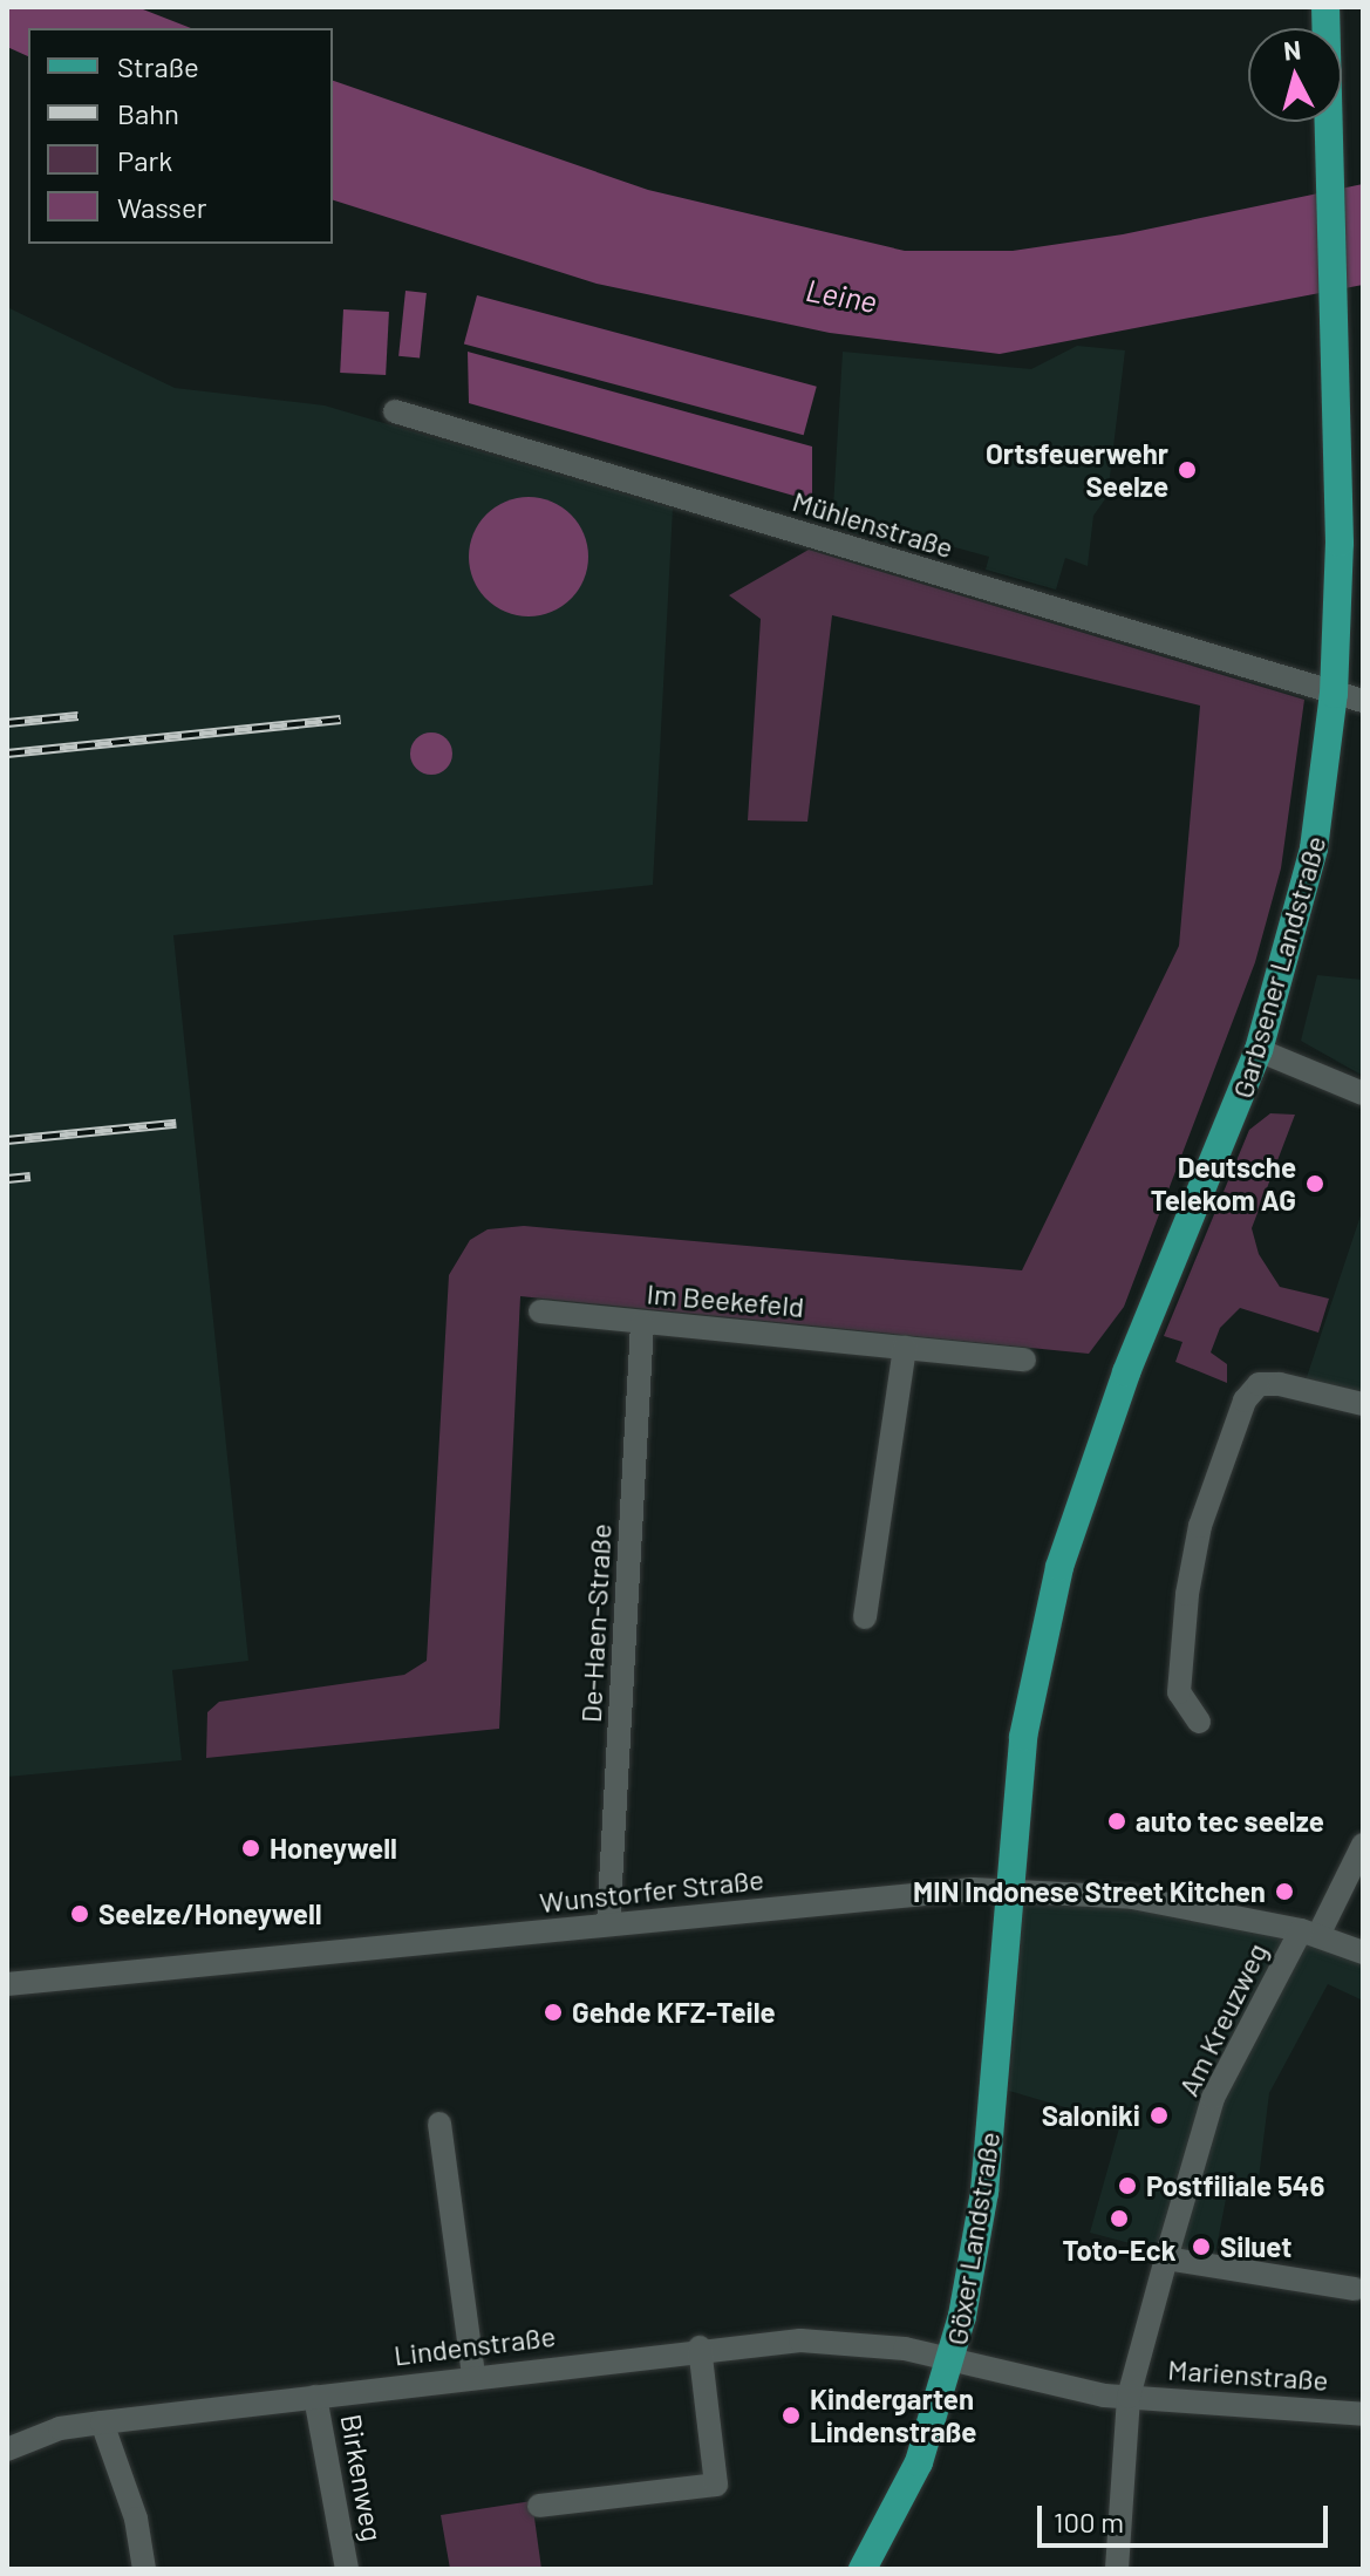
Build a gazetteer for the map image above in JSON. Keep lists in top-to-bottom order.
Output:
{
  "streets": {
    "main road": ["Garbsener Landstraße", "Göxer Landstraße"],
    "street": [
      "Mühlenstraße",
      "Im Beekefeld",
      "De-Haen-Straße",
      "Wunstorfer Straße",
      "Am Kreuzweg",
      "Lindenstraße",
      "Marienstraße",
      "Birkenweg"
    ]
  },
  "crossings": [
    ["Mühlenstraße", "Garbsener Landstraße"],
    ["Garbsener Landstraße", "Wunstorfer Straße"],
    ["Garbsener Landstraße", "Göxer Landstraße"],
    ["Im Beekefeld", "De-Haen-Straße"],
    ["De-Haen-Straße", "Wunstorfer Straße"],
    ["Wunstorfer Straße", "Am Kreuzweg"],
    ["Wunstorfer Straße", "Göxer Landstraße"],
    ["Am Kreuzweg", "Marienstraße"],
    ["Göxer Landstraße", "Lindenstraße"],
    ["Lindenstraße", "Birkenweg"]
  ],
  "water": ["Leine"],
  "places": [
    "Ortsfeuerwehr Seelze",
    "Deutsche Telekom AG",
    "auto tec seelze",
    "Honeywell",
    "MIN Indonese Street Kitchen",
    "Seelze/Honeywell",
    "Gehde KFZ-Teile",
    "Saloniki",
    "Postfiliale 546",
    "Toto-Eck",
    "Siluet",
    "Kindergarten Lindenstraße"
  ],
  "legend": [
    "Straße",
    "Bahn",
    "Park",
    "Wasser"
  ],
  "scale_bar": "100 m",
  "north": "top"
}
